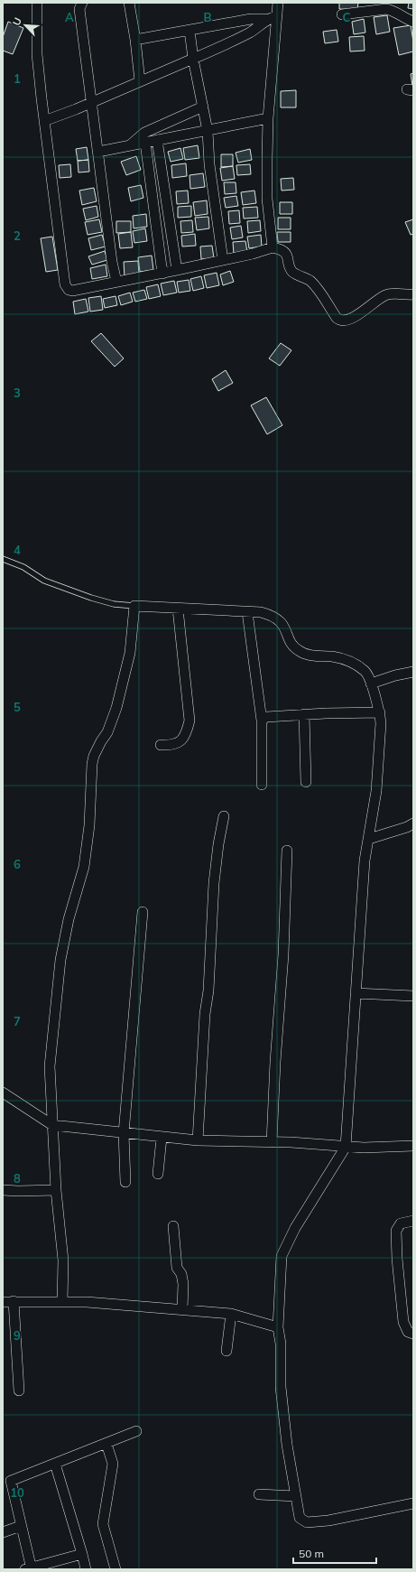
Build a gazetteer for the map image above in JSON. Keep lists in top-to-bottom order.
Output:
{
  "scale_bar": "50 m",
  "north": "top left",
  "grid": {
    "columns": ["A", "B", "C"],
    "rows": [
      "1",
      "2",
      "3",
      "4",
      "5",
      "6",
      "7",
      "8",
      "9",
      "10"
    ]
  }
}
